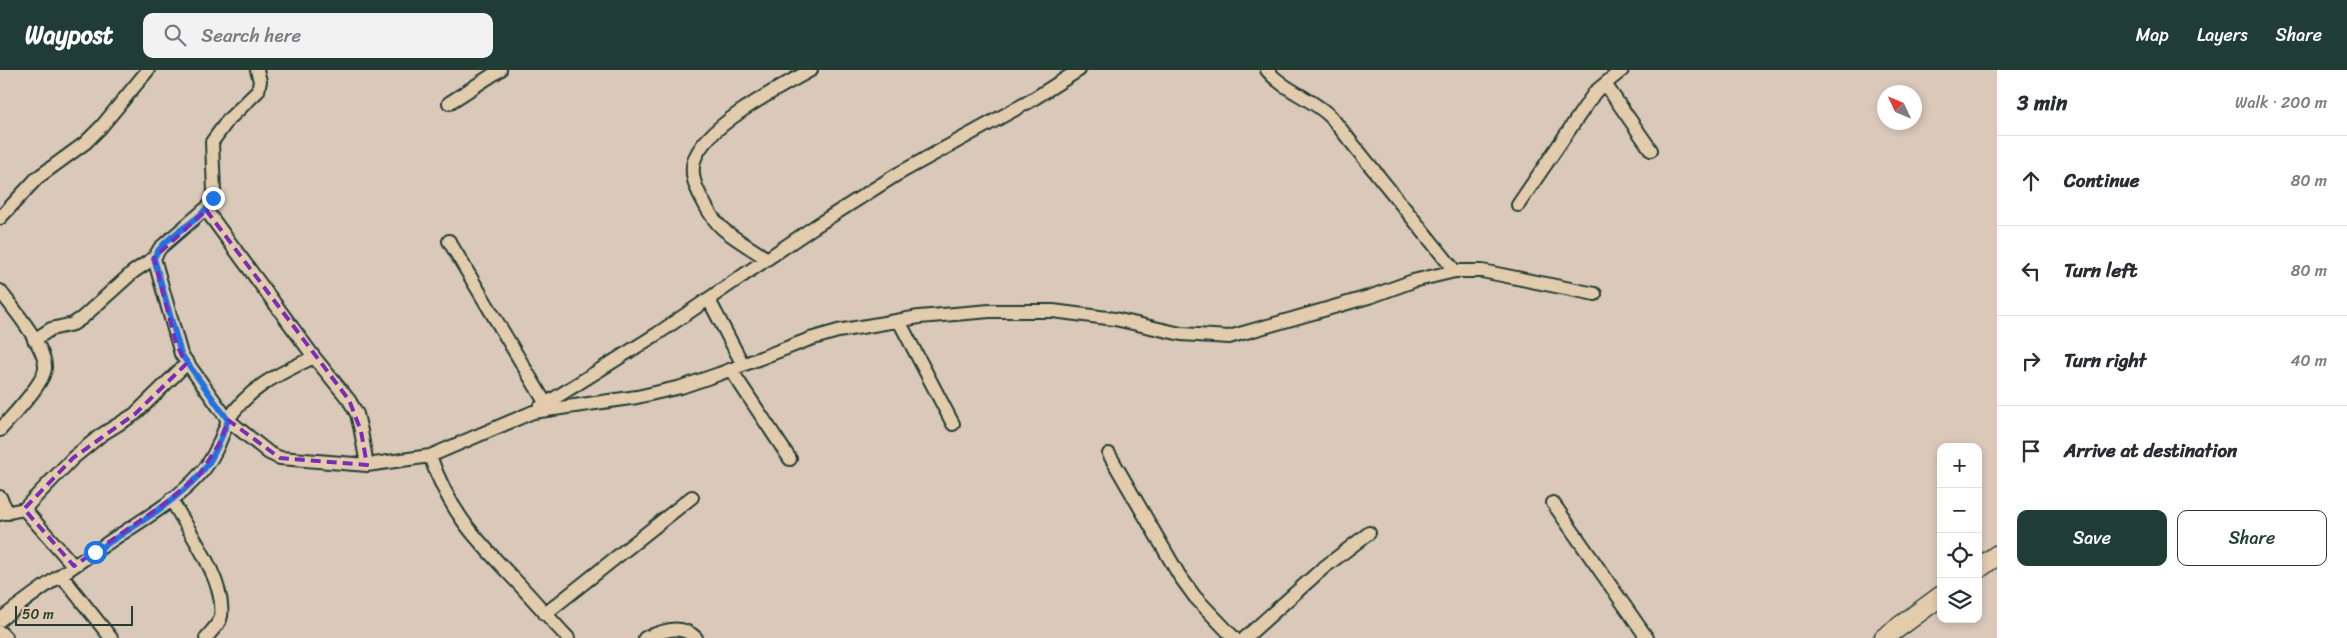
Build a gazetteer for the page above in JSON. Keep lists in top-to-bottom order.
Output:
{
  "scale_bar": "50 m",
  "north": "top left",
  "page": {
    "header": "Waypost",
    "search": "Search here",
    "nav": ["Map", "Layers", "Share"],
    "heading": ["3 min", "Walk · 200 m"],
    "list": [
      ["Continue", "80 m"],
      ["Turn left", "80 m"],
      ["Turn right", "40 m"],
      "Arrive at destination"
    ],
    "map_buttons": ["+", "−"],
    "buttons": ["Save", "Share"],
    "scale": "50 m"
  }
}
